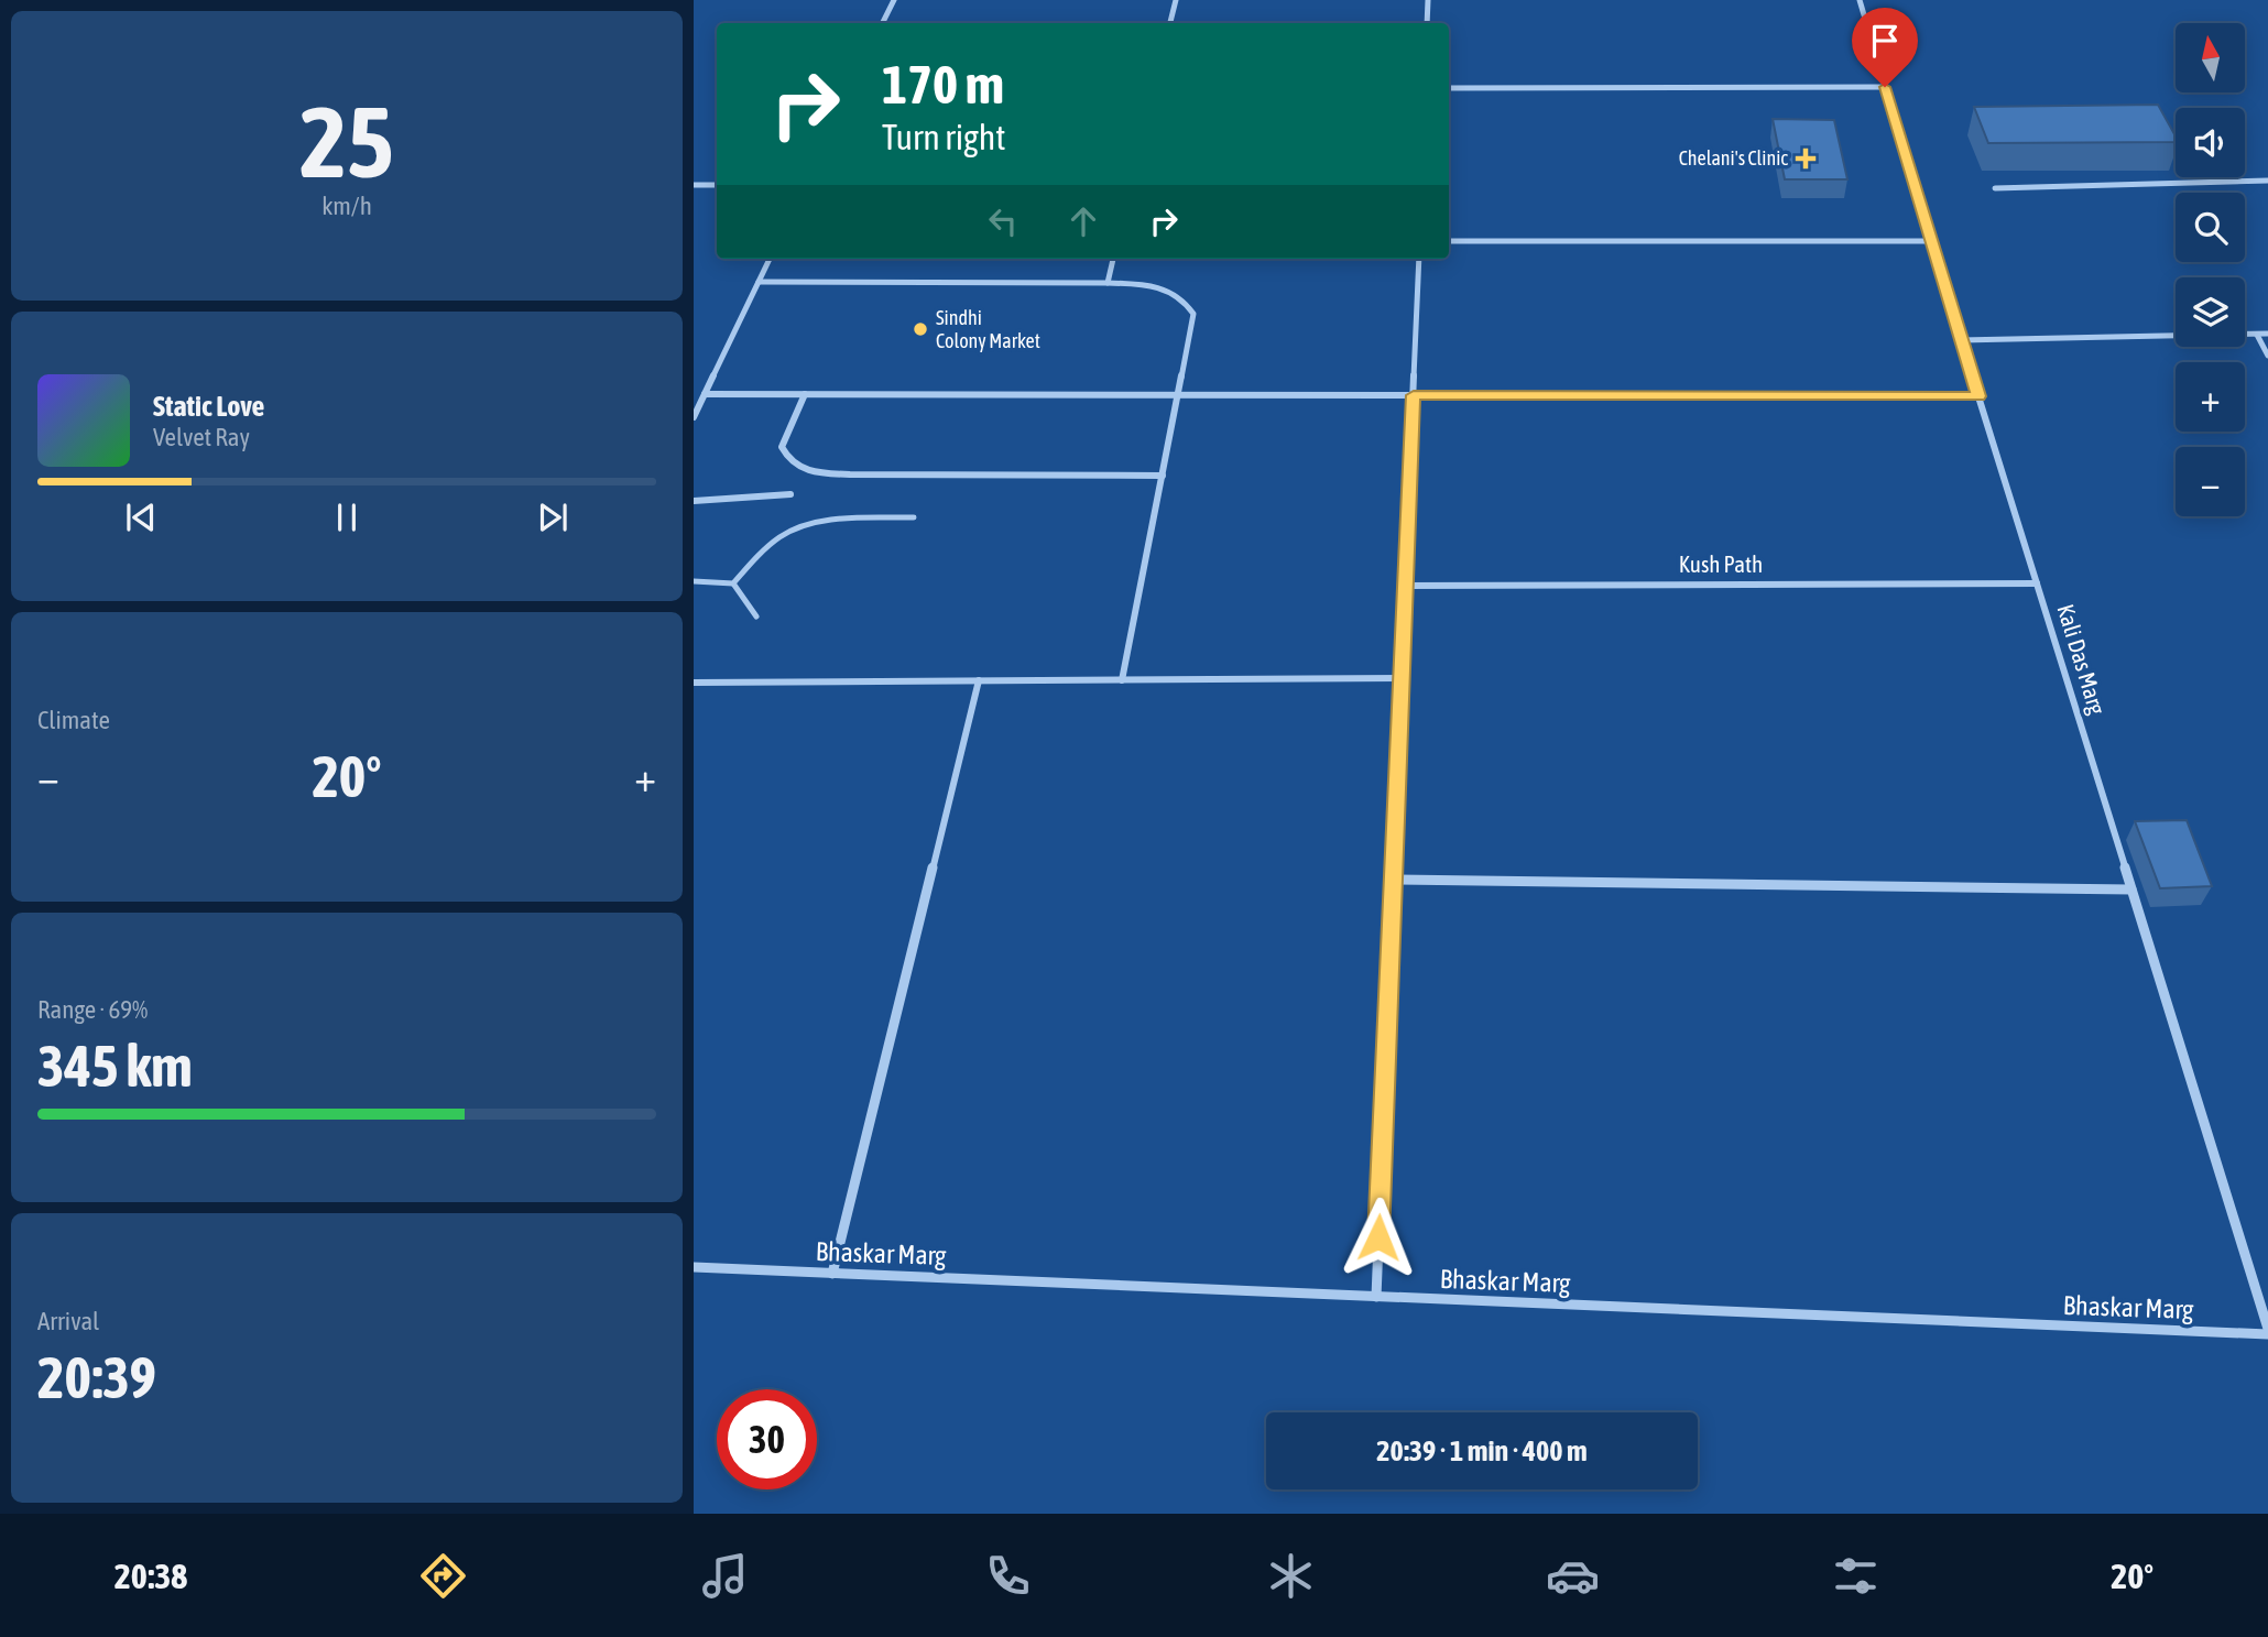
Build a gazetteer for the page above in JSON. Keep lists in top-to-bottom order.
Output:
{
  "streets": {
    "street": ["Kush Path", "Kali Das Marg", "Bhaskar Marg"]
  },
  "crossings": [
    ["Kush Path", "Kali Das Marg"],
    ["Kali Das Marg", "Bhaskar Marg"]
  ],
  "places": {
    "health": ["Chelani's Clinic"],
    "other": ["Sindhi Colony Market"]
  },
  "north": "top",
  "page": {
    "tile": [
      ["25", "km/h"],
      "Climate",
      ["Range · 69%", "345 km"],
      ["Arrival", "20:39"]
    ],
    "map_buttons": ["+", "−"],
    "turn": ["170 m", "Turn right"],
    "song": ["Static Love", "Velvet Ray"],
    "heat": ["−", "20°", "+"],
    "limit": "30",
    "trip": "20:39 · 1 min · 400 m",
    "tabs": ["20:38", "20°"]
  }
}
